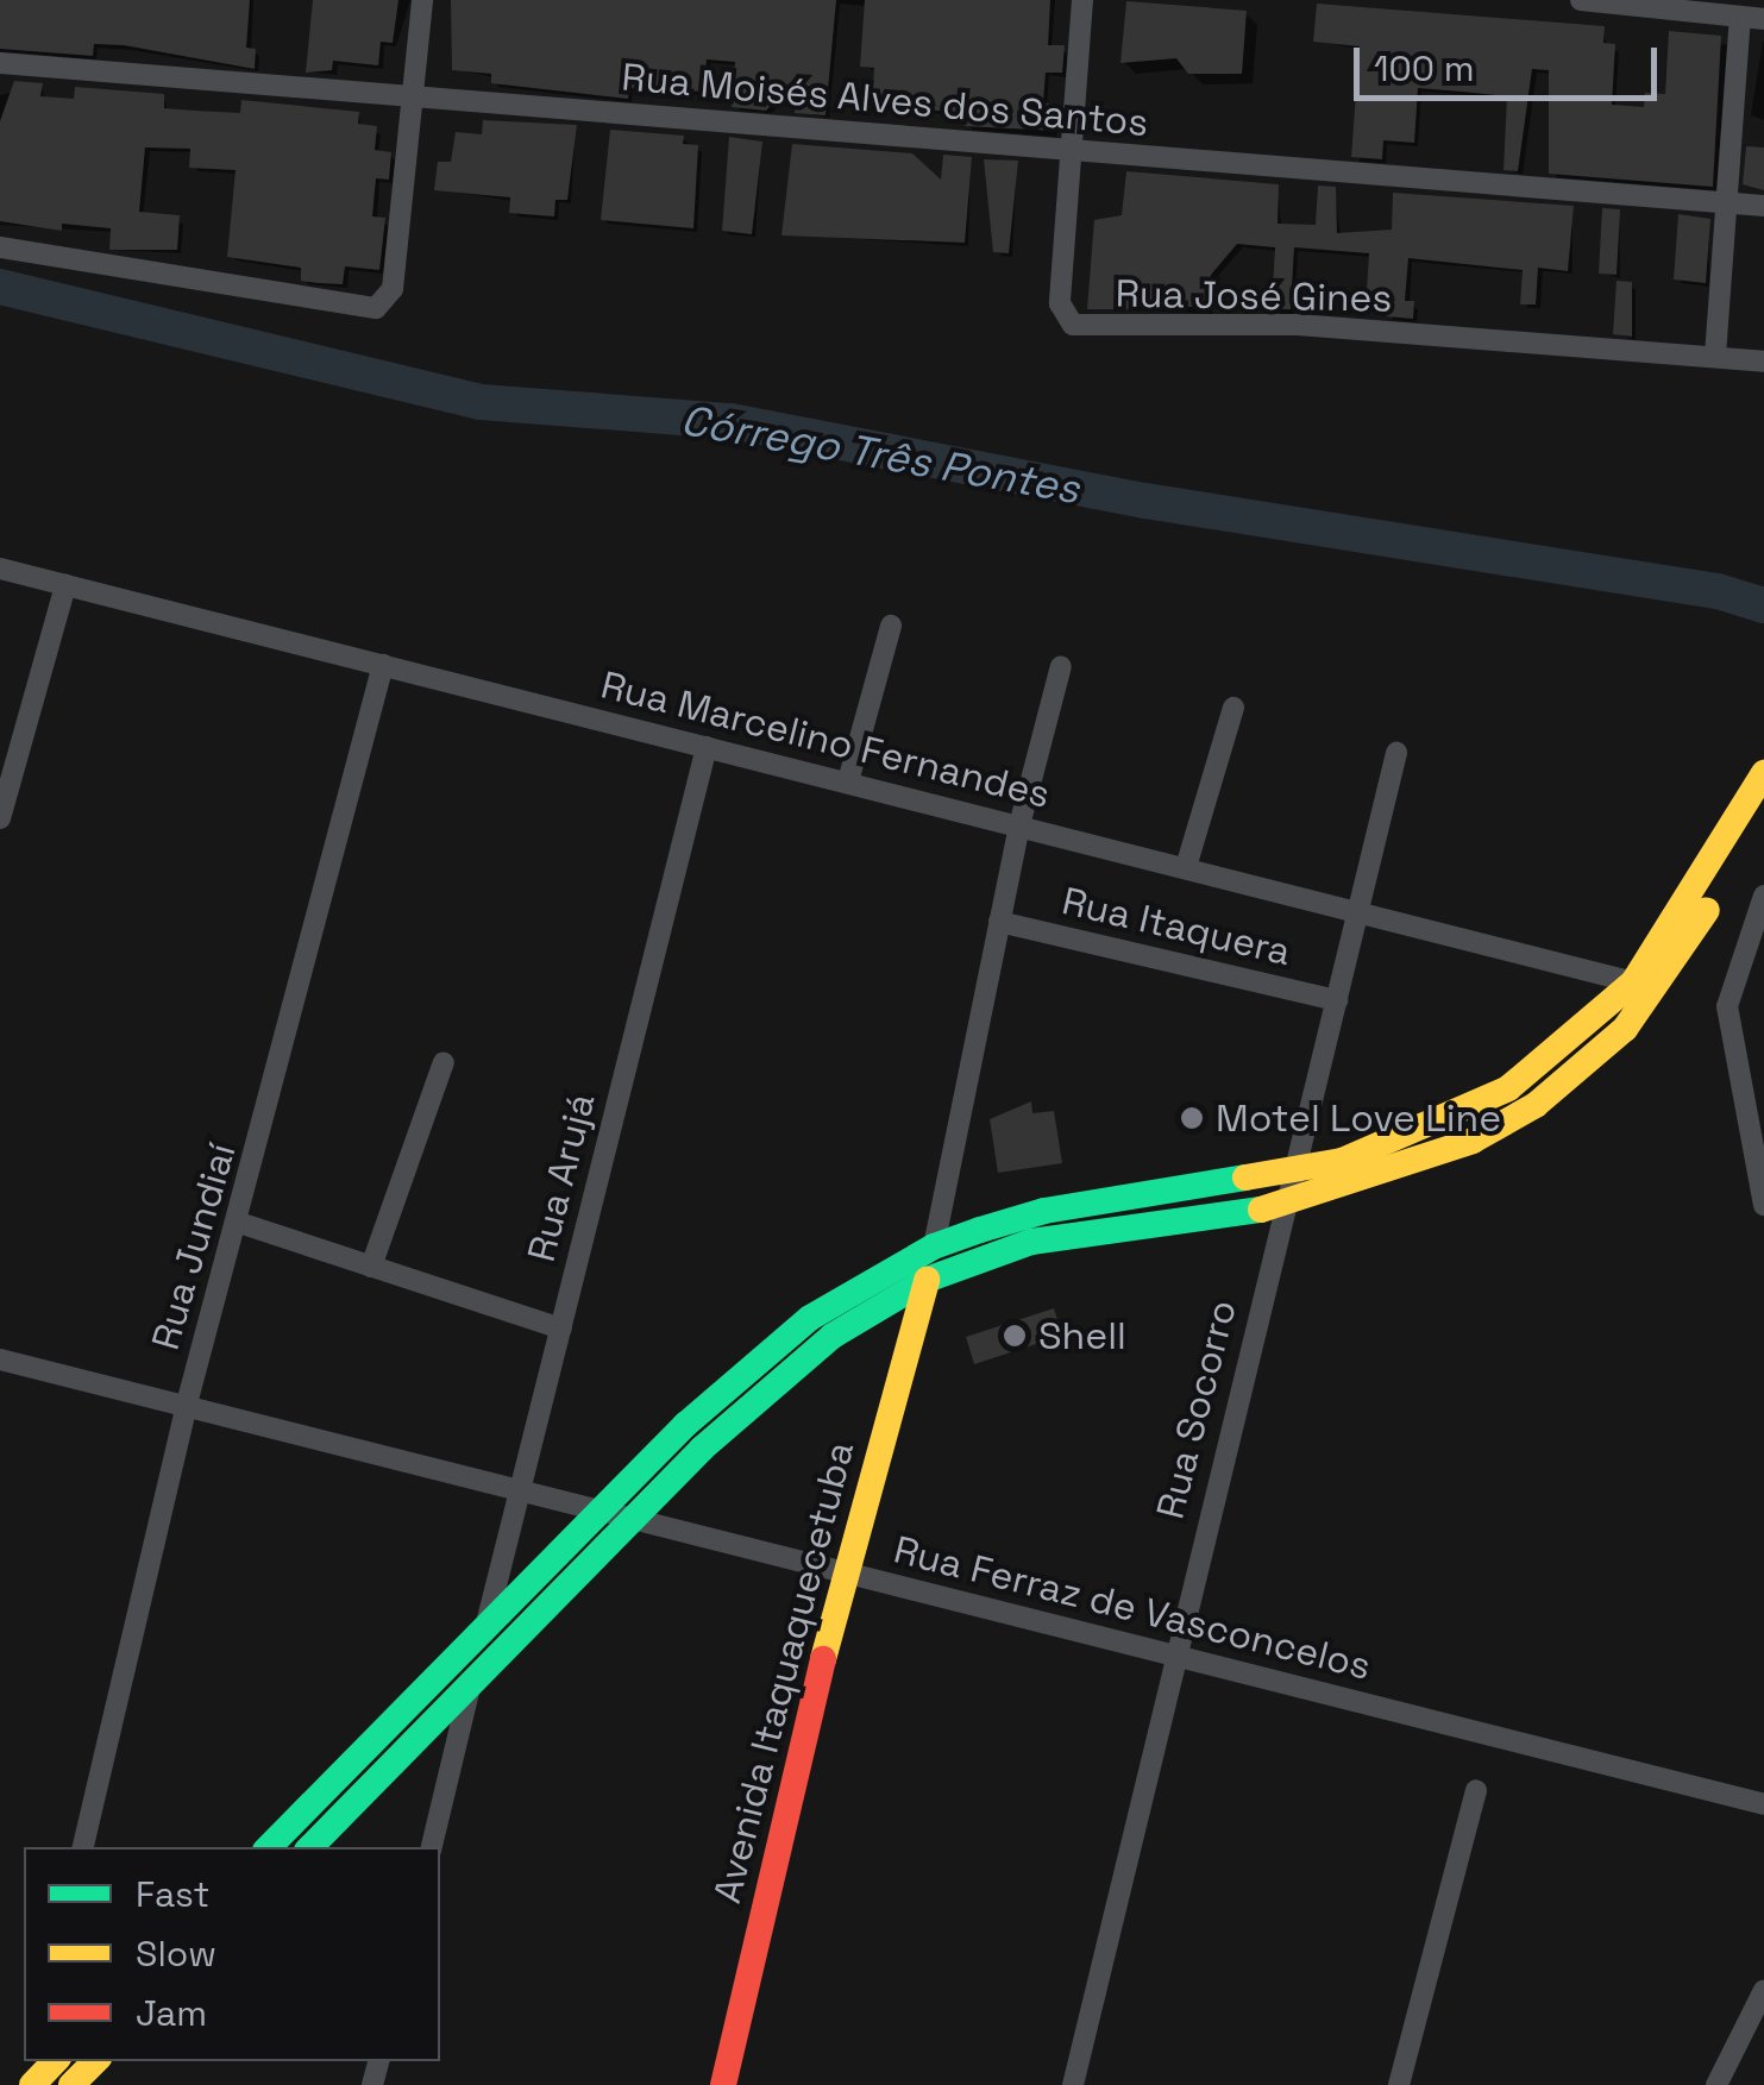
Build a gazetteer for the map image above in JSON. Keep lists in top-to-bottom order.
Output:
{
  "streets": {
    "main road": ["Avenida Itaquaquecetuba"],
    "street": [
      "Rua Moisés Alves dos Santos",
      "Rua José Gines",
      "Rua Marcelino Fernandes",
      "Rua Itaquera",
      "Rua Arujá",
      "Rua Jundiaí",
      "Rua Socorro",
      "Rua Ferraz de Vasconcelos"
    ]
  },
  "crossings": [
    ["Rua Moisés Alves dos Santos", "Rua José Gines"],
    ["Rua Marcelino Fernandes", "Rua Arujá"],
    ["Rua Marcelino Fernandes", "Rua Jundiaí"],
    ["Rua Marcelino Fernandes", "Rua Socorro"],
    ["Rua Itaquera", "Rua Socorro"],
    ["Rua Arujá", "Rua Ferraz de Vasconcelos"],
    ["Rua Jundiaí", "Rua Ferraz de Vasconcelos"],
    ["Rua Socorro", "Rua Ferraz de Vasconcelos"],
    ["Rua Ferraz de Vasconcelos", "Avenida Itaquaquecetuba"]
  ],
  "water": ["Córrego Três Pontes"],
  "places": ["Motel Love Line", "Shell"],
  "legend": ["Fast", "Slow", "Jam"],
  "scale_bar": "100 m"
}
